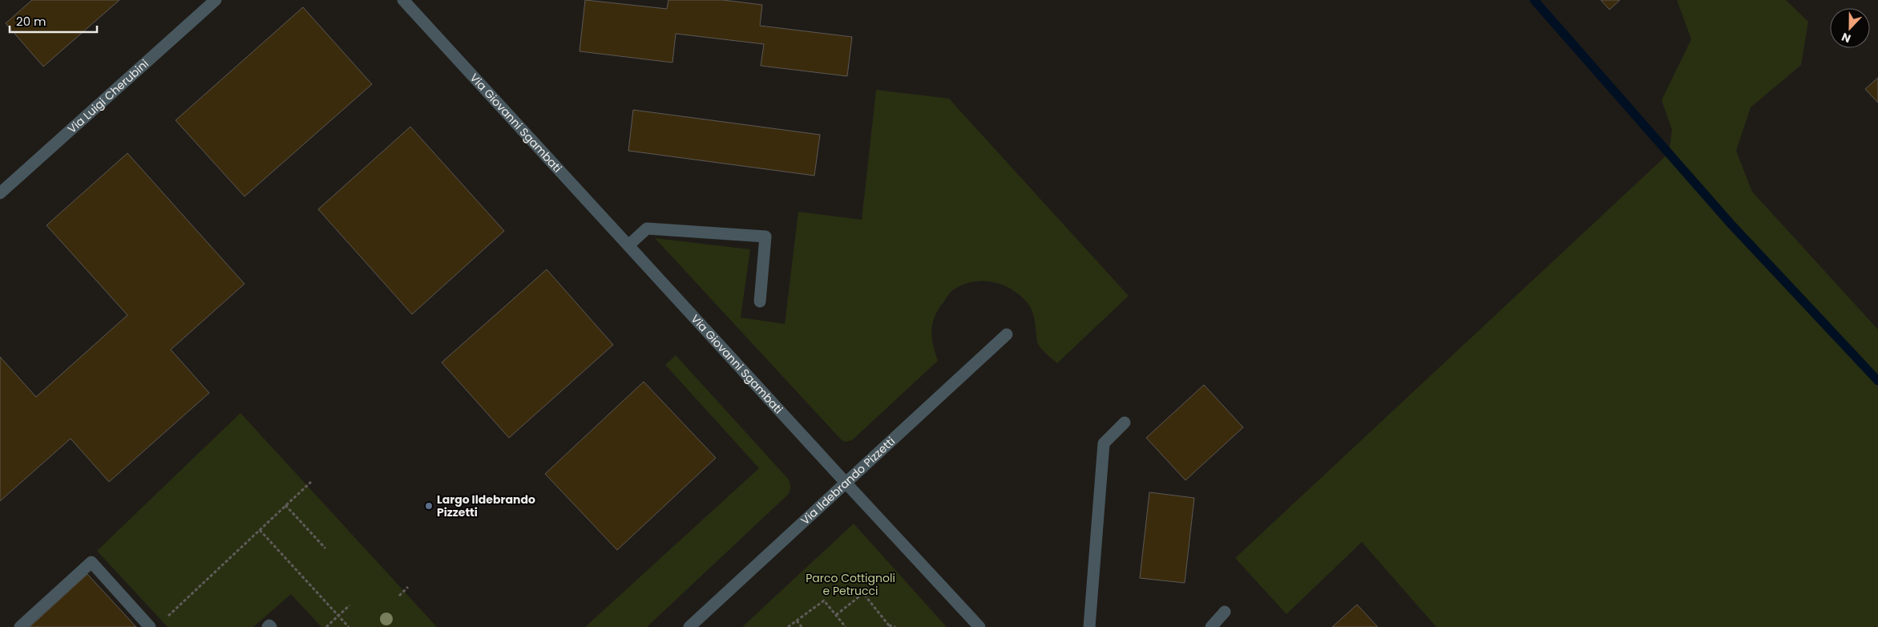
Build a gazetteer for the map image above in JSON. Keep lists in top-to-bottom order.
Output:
{
  "streets": {
    "street": ["Via Luigi Cherubini", "Via Giovanni Sgambati", "Via Ildebrando Pizzetti"]
  },
  "crossings": [
    ["Via Giovanni Sgambati", "Via Ildebrando Pizzetti"]
  ],
  "parks": ["Parco Cottignoli e Petrucci"],
  "places": ["Largo Ildebrando Pizzetti"],
  "scale_bar": "20 m",
  "north": "bottom"
}
